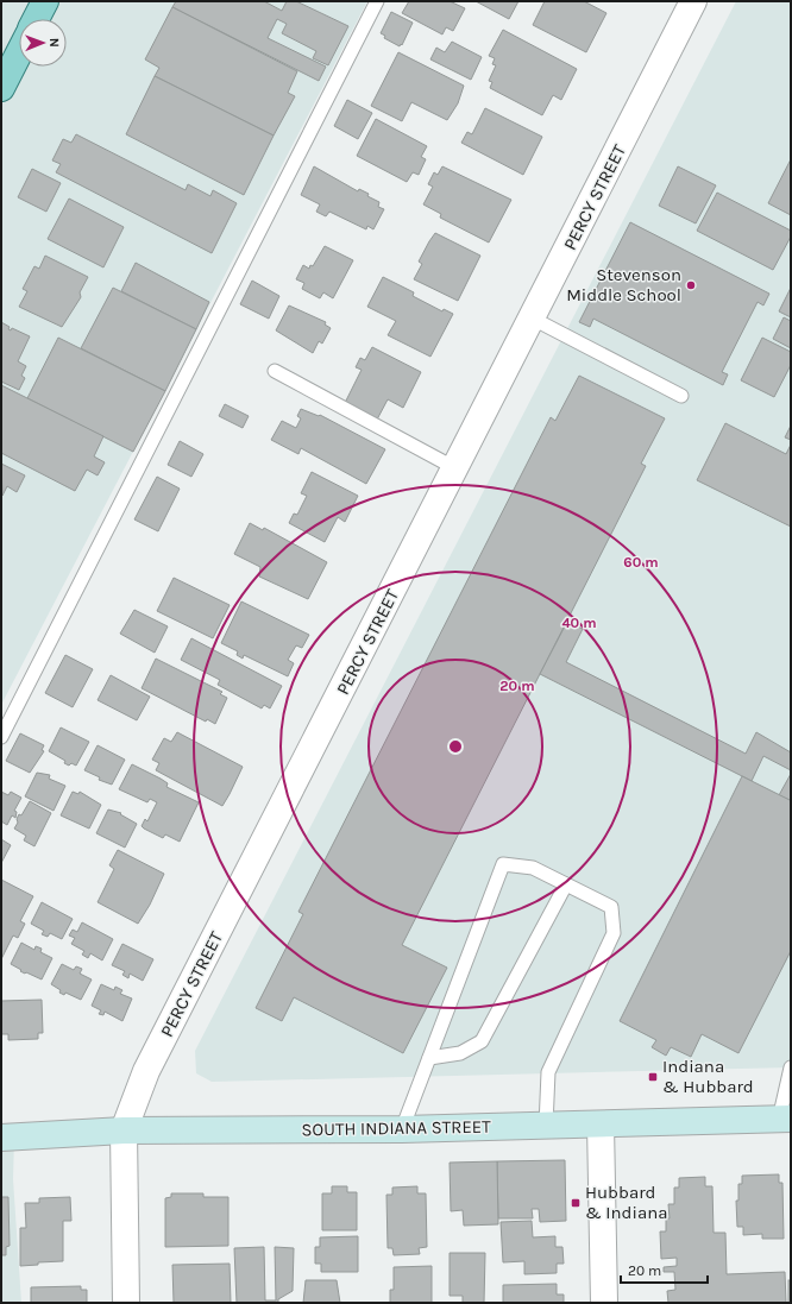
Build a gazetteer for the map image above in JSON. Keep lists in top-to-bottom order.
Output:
{
  "streets": {
    "main road": ["SOUTH INDIANA STREET"],
    "street": ["PERCY STREET"]
  },
  "crossings": [
    ["PERCY STREET", "SOUTH INDIANA STREET"]
  ],
  "places": {
    "other": ["Stevenson Middle School"],
    "transit": ["Indiana & Hubbard", "Hubbard & Indiana"]
  },
  "scale_bar": "20 m",
  "north": "right",
  "rings": ["60 m", "40 m", "20 m"]
}
